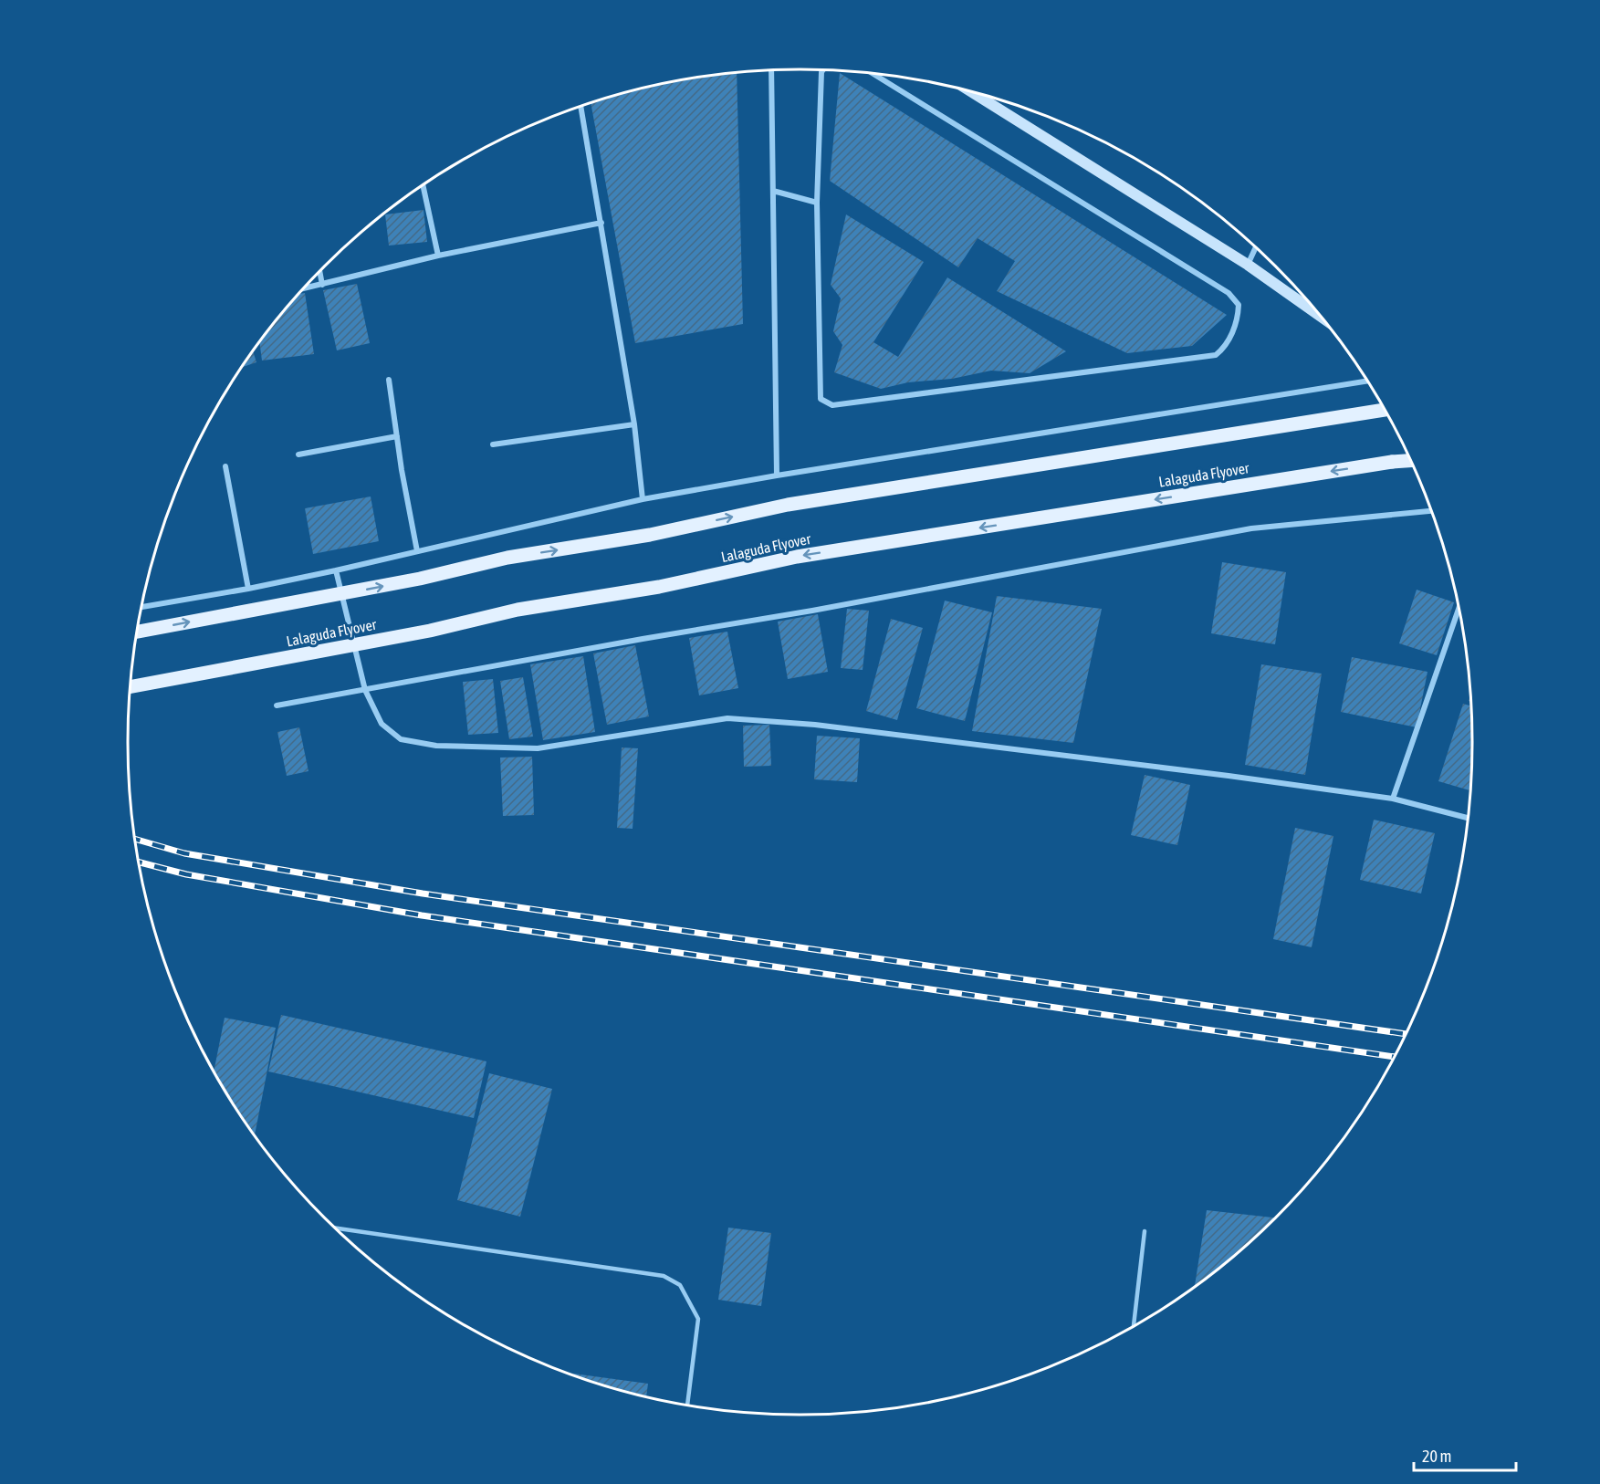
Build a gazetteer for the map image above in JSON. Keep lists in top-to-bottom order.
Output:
{
  "streets": {
    "main road": ["Lalaguda Flyover"]
  },
  "scale_bar": "20 m"
}
